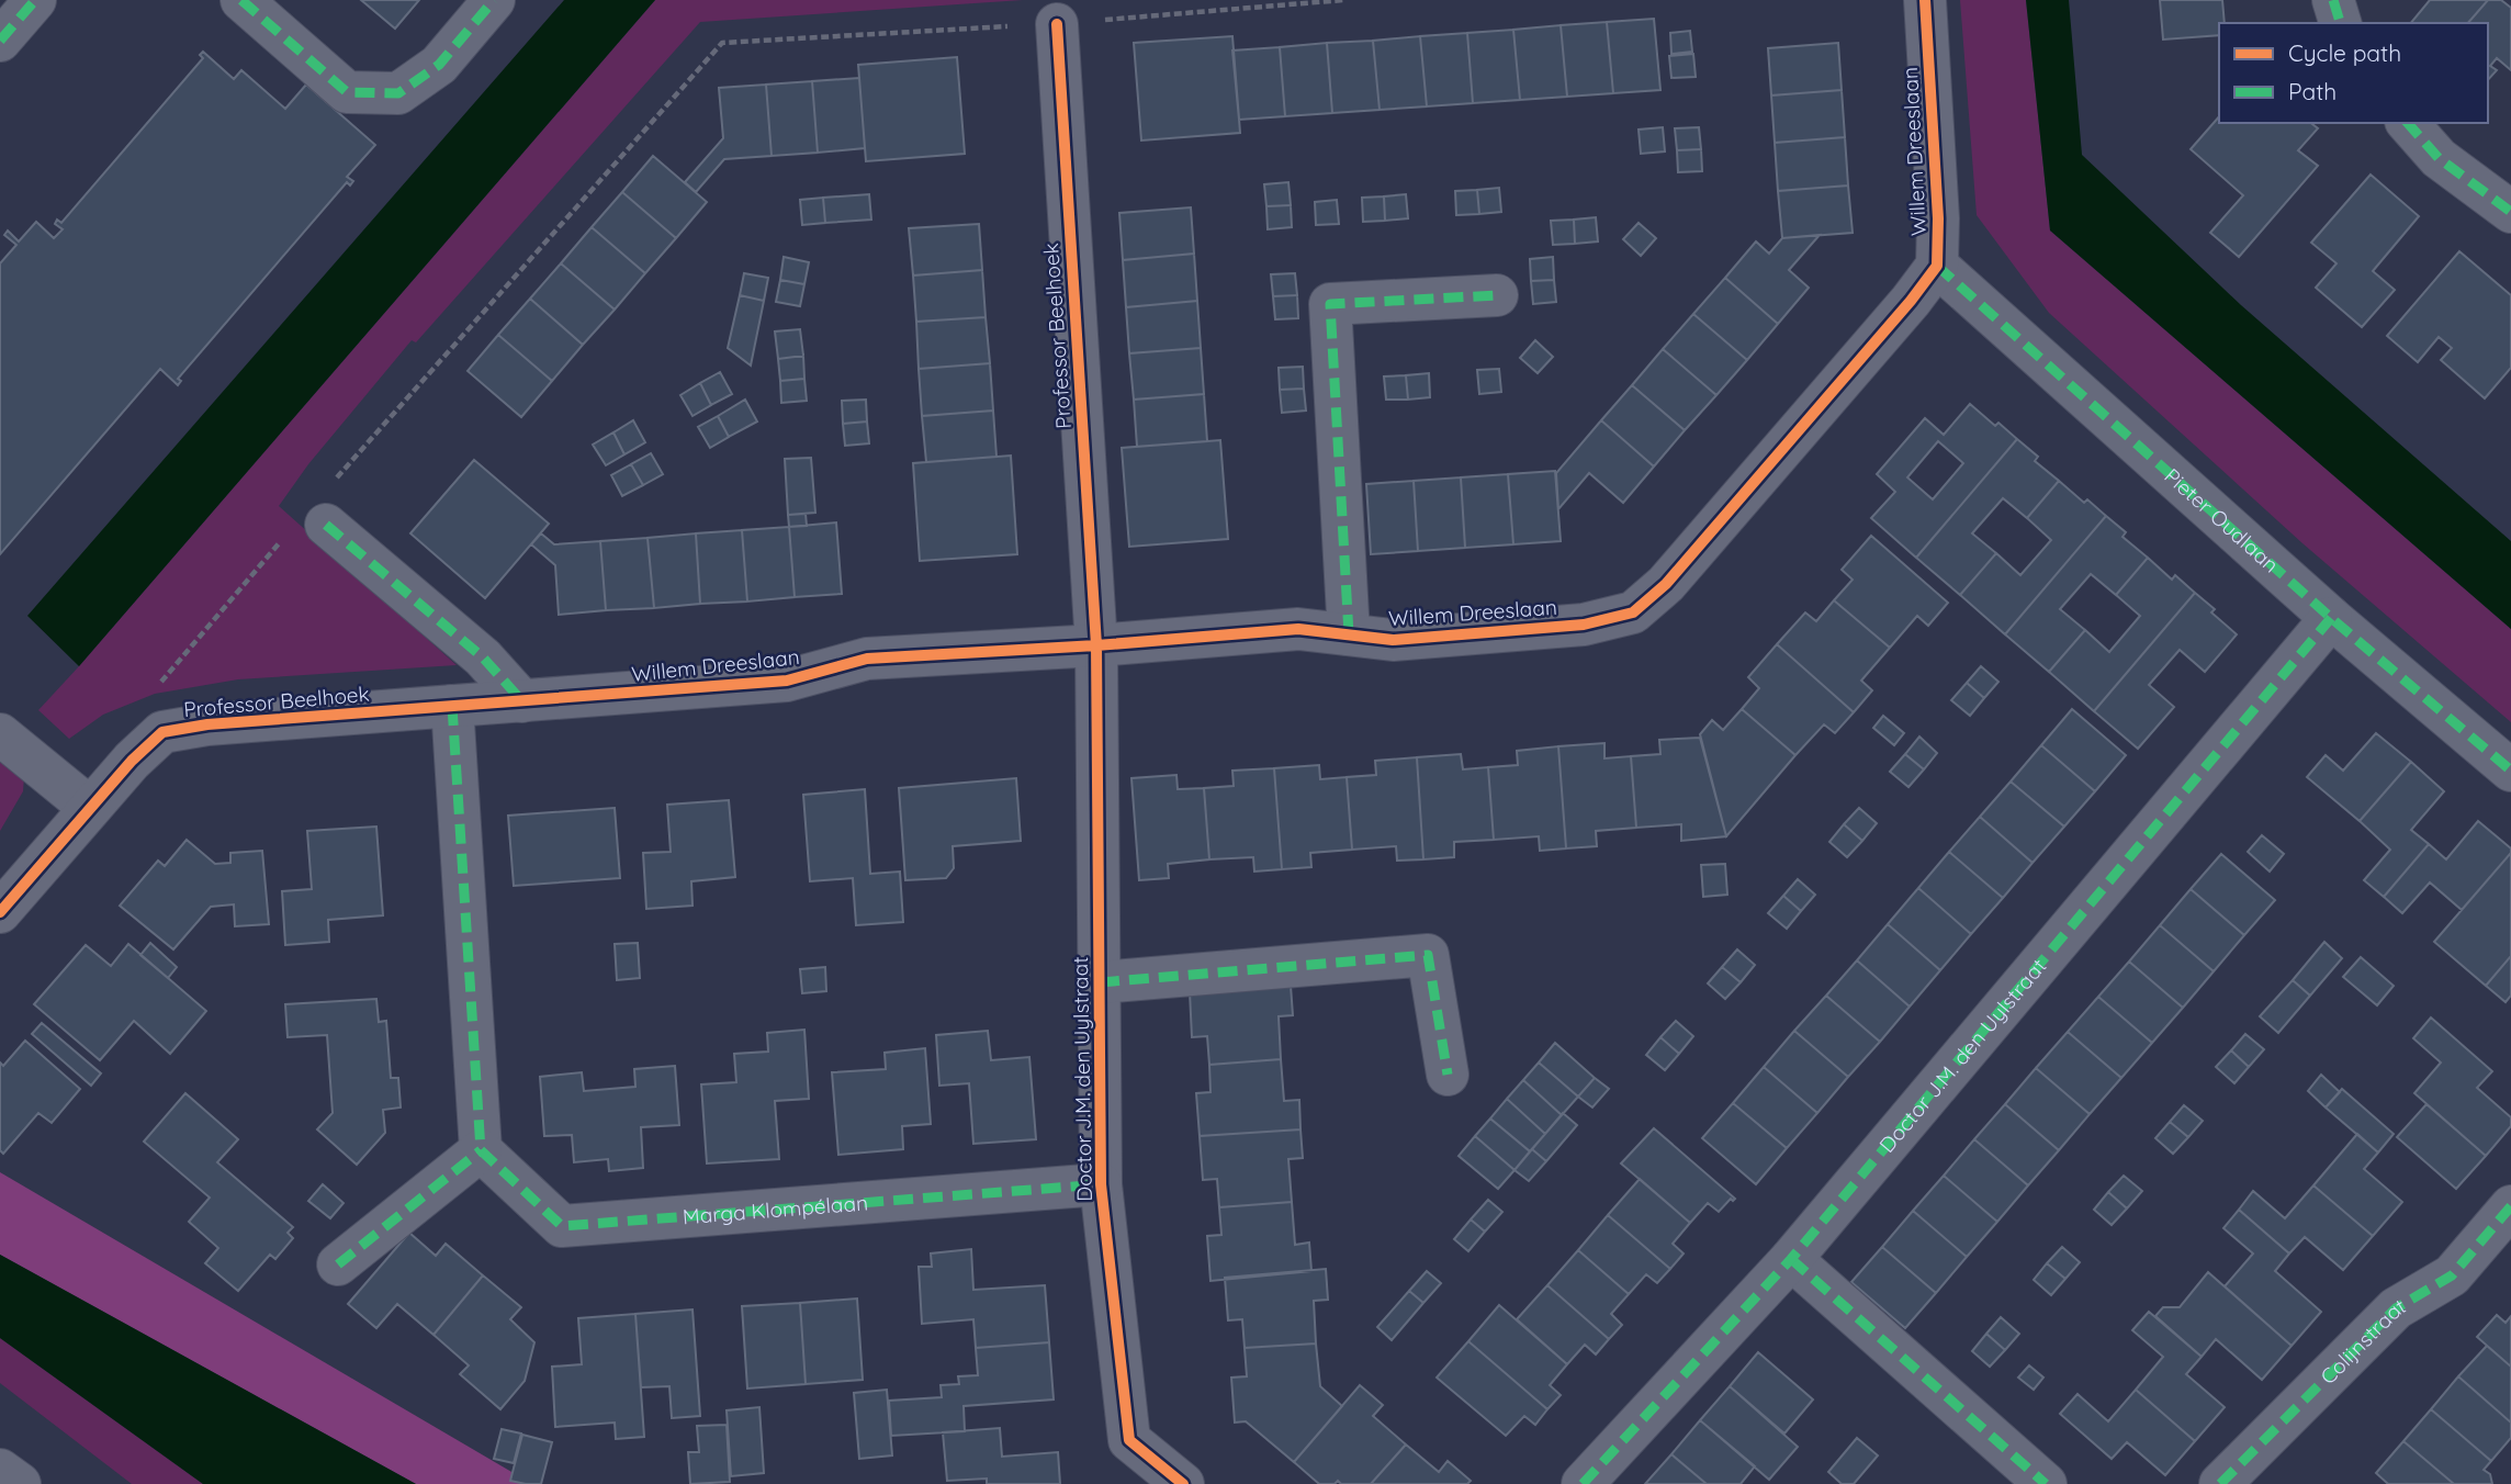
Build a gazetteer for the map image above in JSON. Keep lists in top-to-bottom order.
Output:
{
  "streets": {
    "street": [
      "Willem Dreeslaan",
      "Professor Beelhoek",
      "Pieter Oudlaan",
      "Doctor J.M. den Uylstraat",
      "Marga Klompélaan",
      "Colijnstraat"
    ]
  },
  "crossings": [
    ["Willem Dreeslaan", "Professor Beelhoek"],
    ["Willem Dreeslaan", "Pieter Oudlaan"],
    ["Willem Dreeslaan", "Doctor J.M. den Uylstraat"],
    ["Professor Beelhoek", "Doctor J.M. den Uylstraat"],
    ["Pieter Oudlaan", "Doctor J.M. den Uylstraat"],
    ["Doctor J.M. den Uylstraat", "Marga Klompélaan"]
  ],
  "legend": ["Cycle path", "Path"]
}
